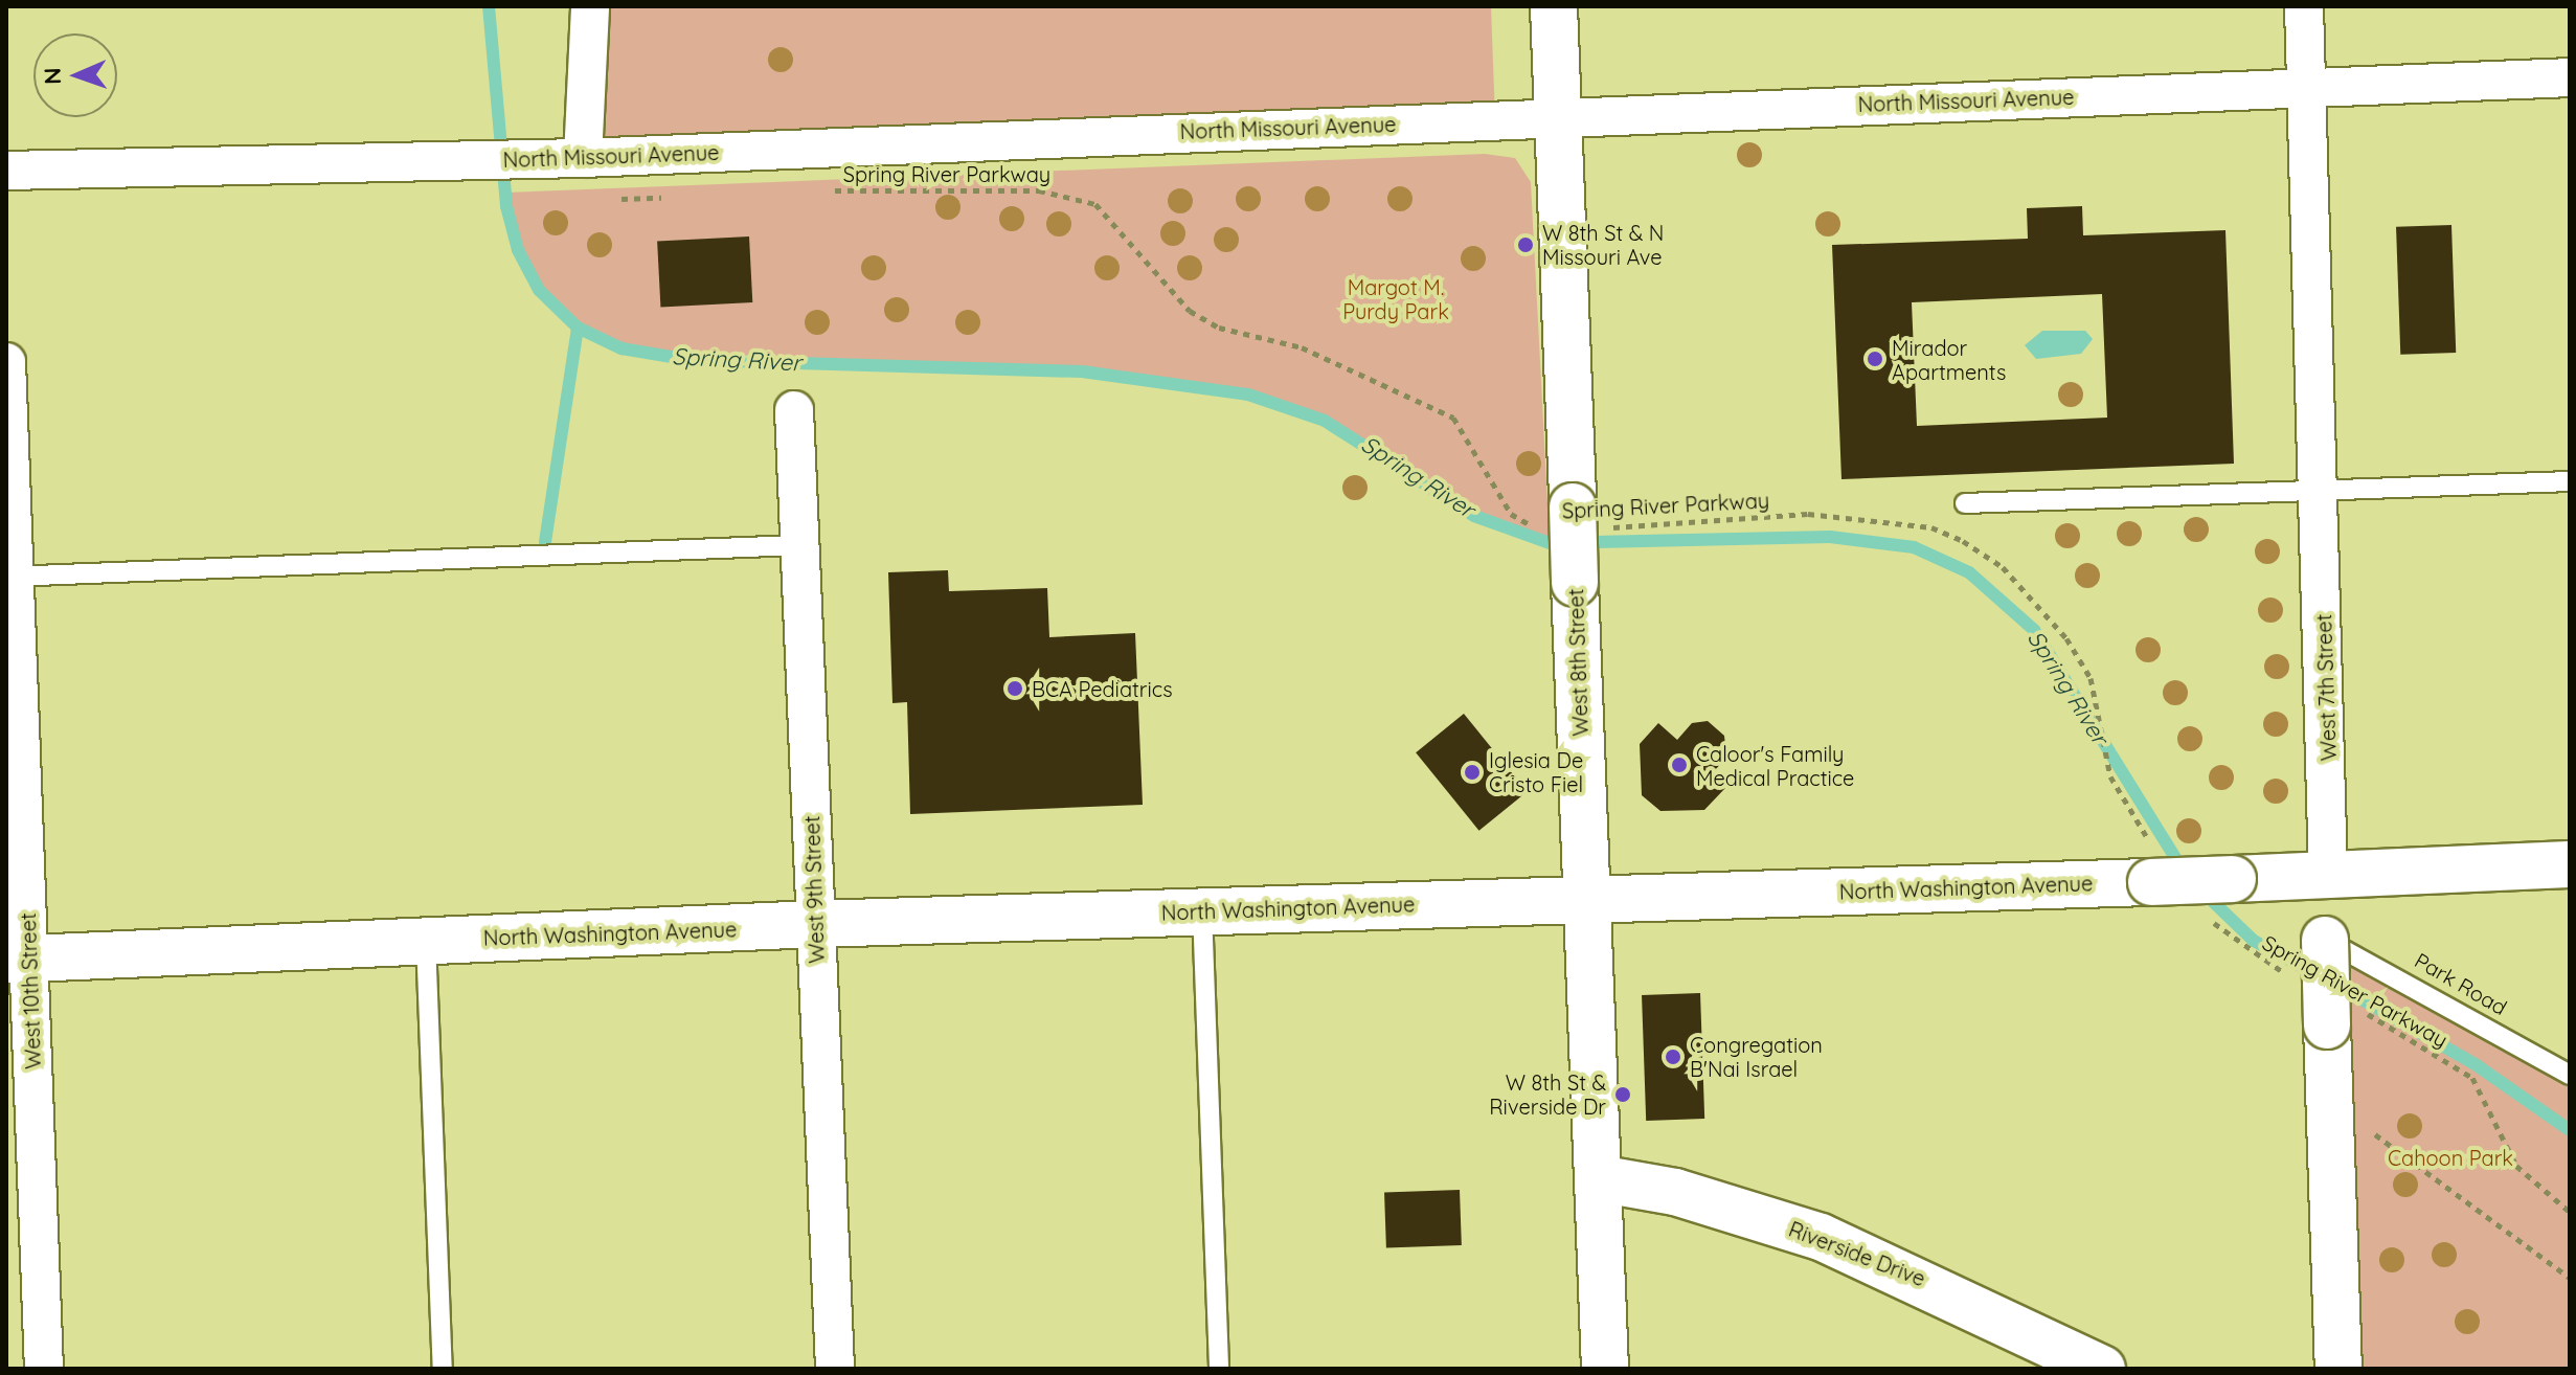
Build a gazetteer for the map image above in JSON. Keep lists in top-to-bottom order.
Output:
{
  "streets": {
    "street": [
      "North Missouri Avenue",
      "West 8th Street",
      "West 7th Street",
      "North Washington Avenue",
      "West 9th Street",
      "West 10th Street",
      "Riverside Drive"
    ],
    "lane": ["Park Road"],
    "path": ["Spring River Parkway"]
  },
  "crossings": [
    ["North Missouri Avenue", "West 8th Street"],
    ["North Missouri Avenue", "West 7th Street"],
    ["Spring River Parkway", "West 8th Street"],
    ["Spring River Parkway", "West 7th Street"],
    ["Spring River Parkway", "North Washington Avenue"],
    ["West 8th Street", "North Washington Avenue"],
    ["West 8th Street", "Riverside Drive"],
    ["West 7th Street", "North Washington Avenue"],
    ["West 7th Street", "Park Road"],
    ["North Washington Avenue", "West 9th Street"],
    ["North Washington Avenue", "West 10th Street"]
  ],
  "water": ["Spring River"],
  "parks": ["Margot M. Purdy Park", "Cahoon Park"],
  "places": [
    "W 8th St & N Missouri Ave",
    "Mirador Apartments",
    "BCA Pediatrics",
    "Caloor's Family Medical Practice",
    "Iglesia De Cristo Fiel",
    "Congregation B'Nai Israel",
    "W 8th St & Riverside Dr"
  ],
  "north": "left"
}
